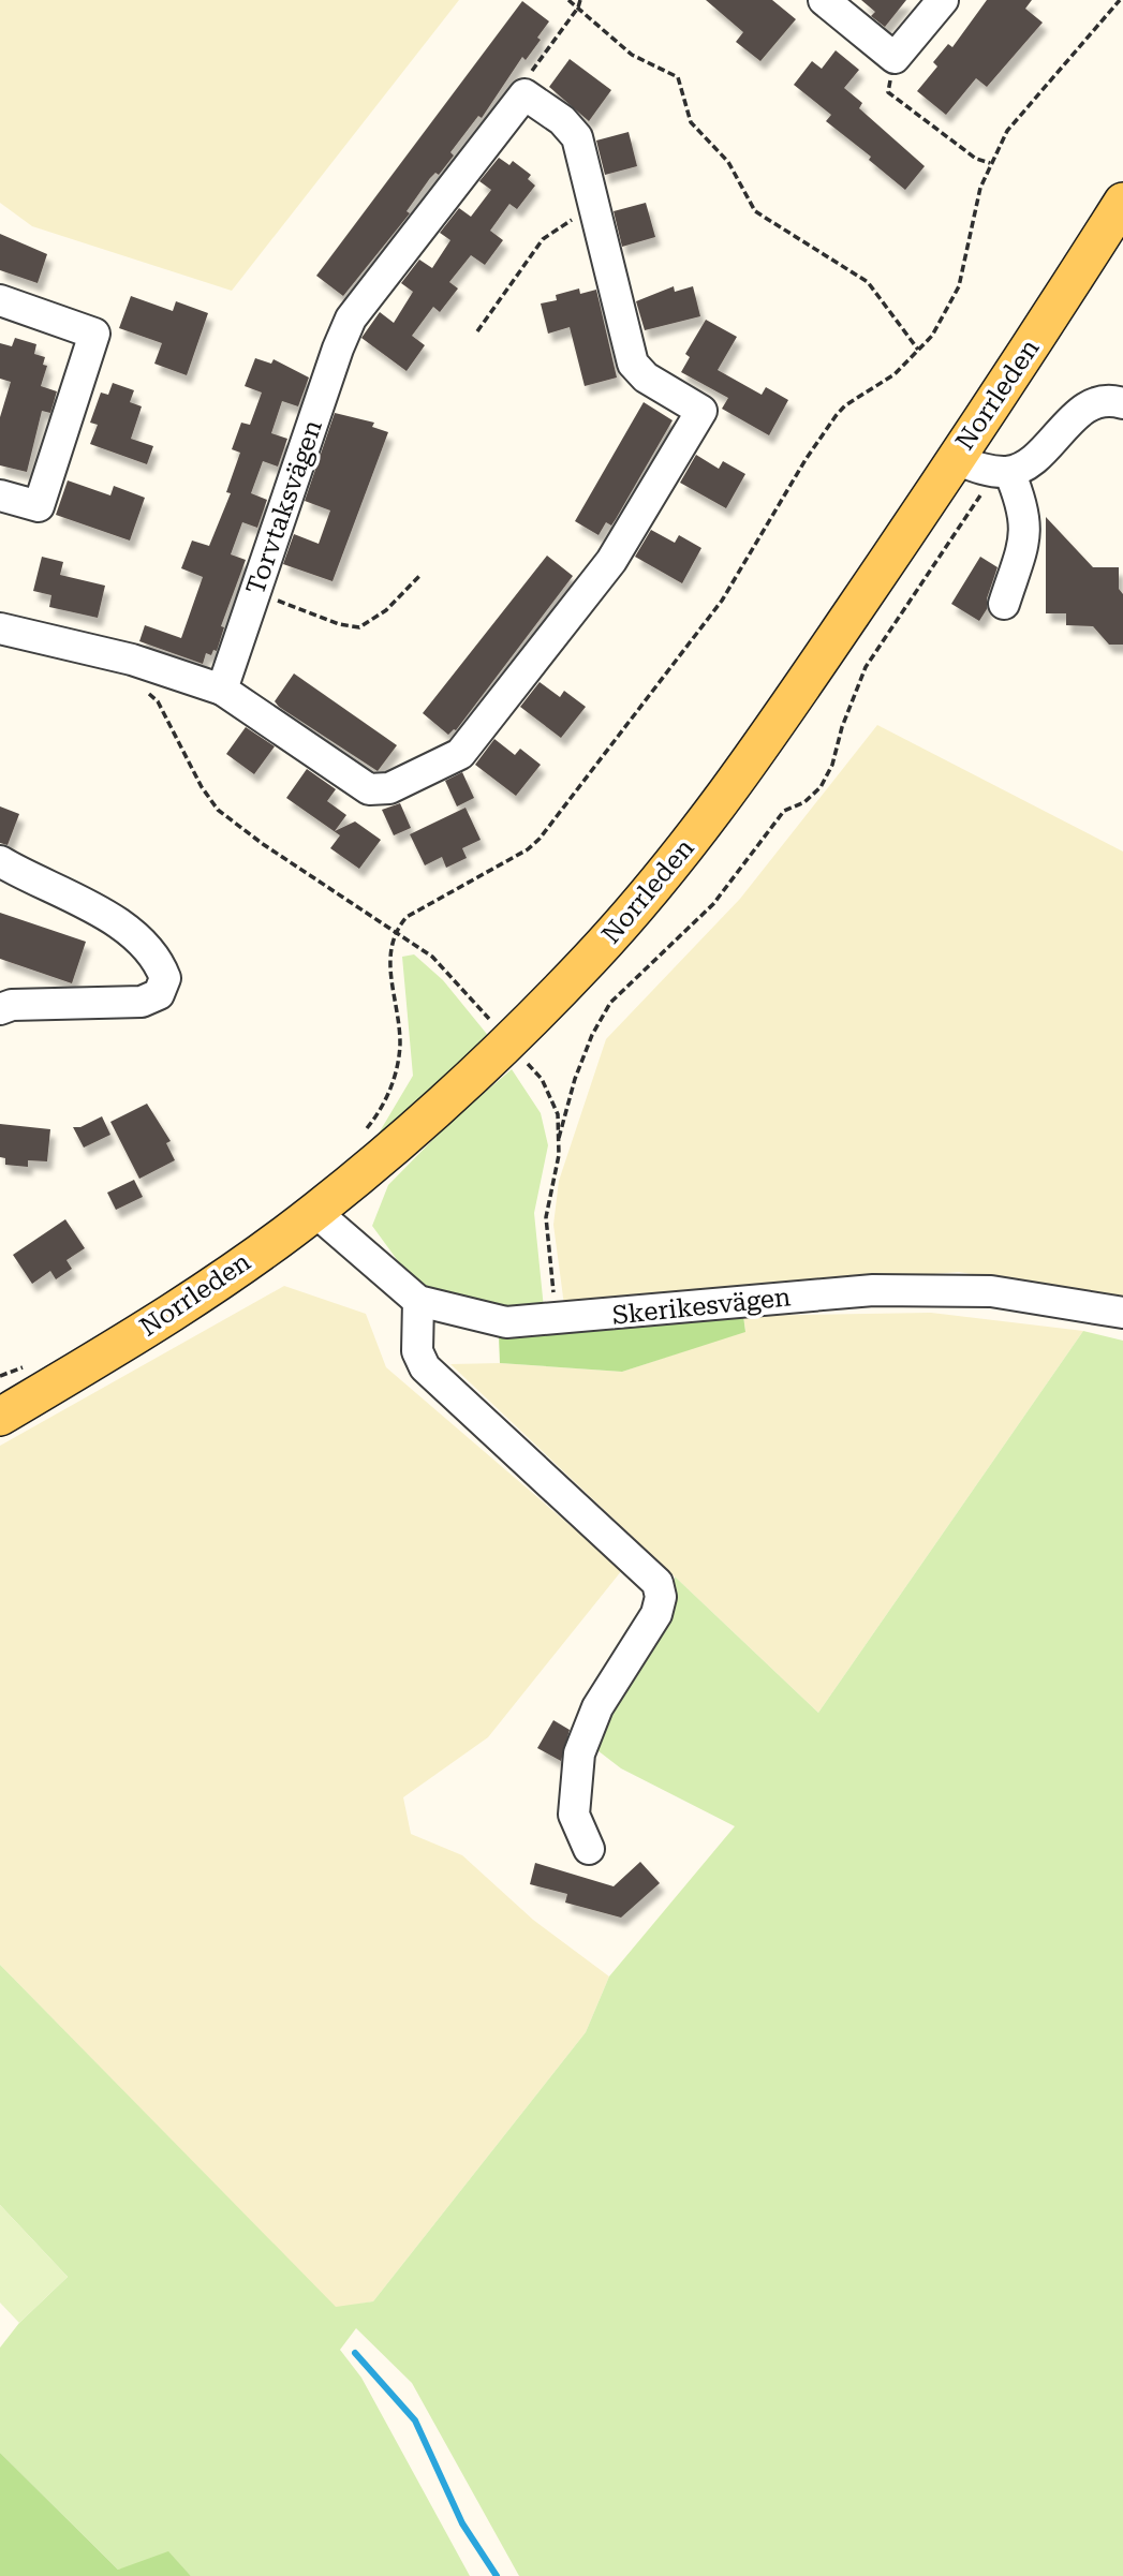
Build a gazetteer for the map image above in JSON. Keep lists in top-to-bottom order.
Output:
{
  "streets": {
    "main road": ["Norrleden"],
    "street": ["Torvtaksvägen", "Skerikesvägen"]
  },
  "crossings": [
    ["Norrleden", "Skerikesvägen"]
  ]
}
